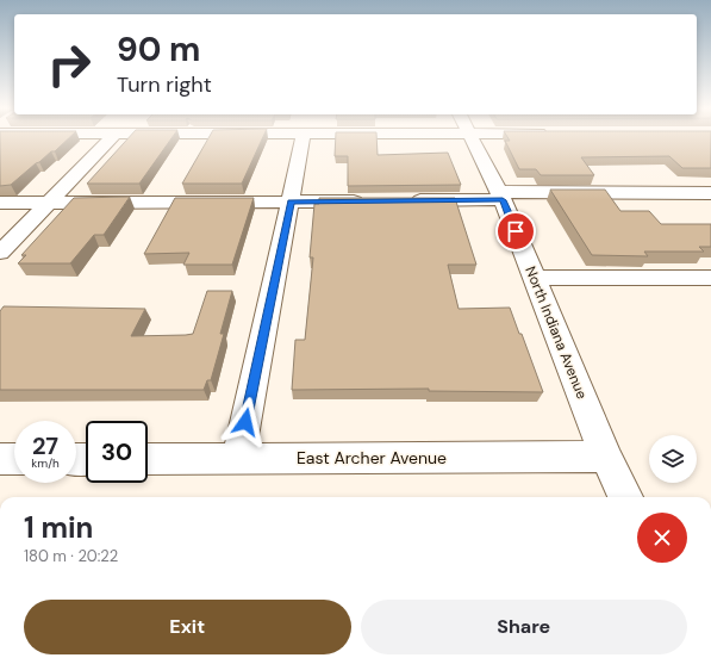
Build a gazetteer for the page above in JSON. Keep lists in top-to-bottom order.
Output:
{
  "streets": {
    "street": ["North Indiana Avenue", "East Archer Avenue"]
  },
  "crossings": [
    ["North Indiana Avenue", "East Archer Avenue"]
  ],
  "page": {
    "turn": ["90 m", "Turn right"],
    "speed": "27 km/h",
    "limit": "30",
    "heading": ["1 min", "180 m · 20:22"],
    "buttons": ["Exit", "Share"]
  }
}
